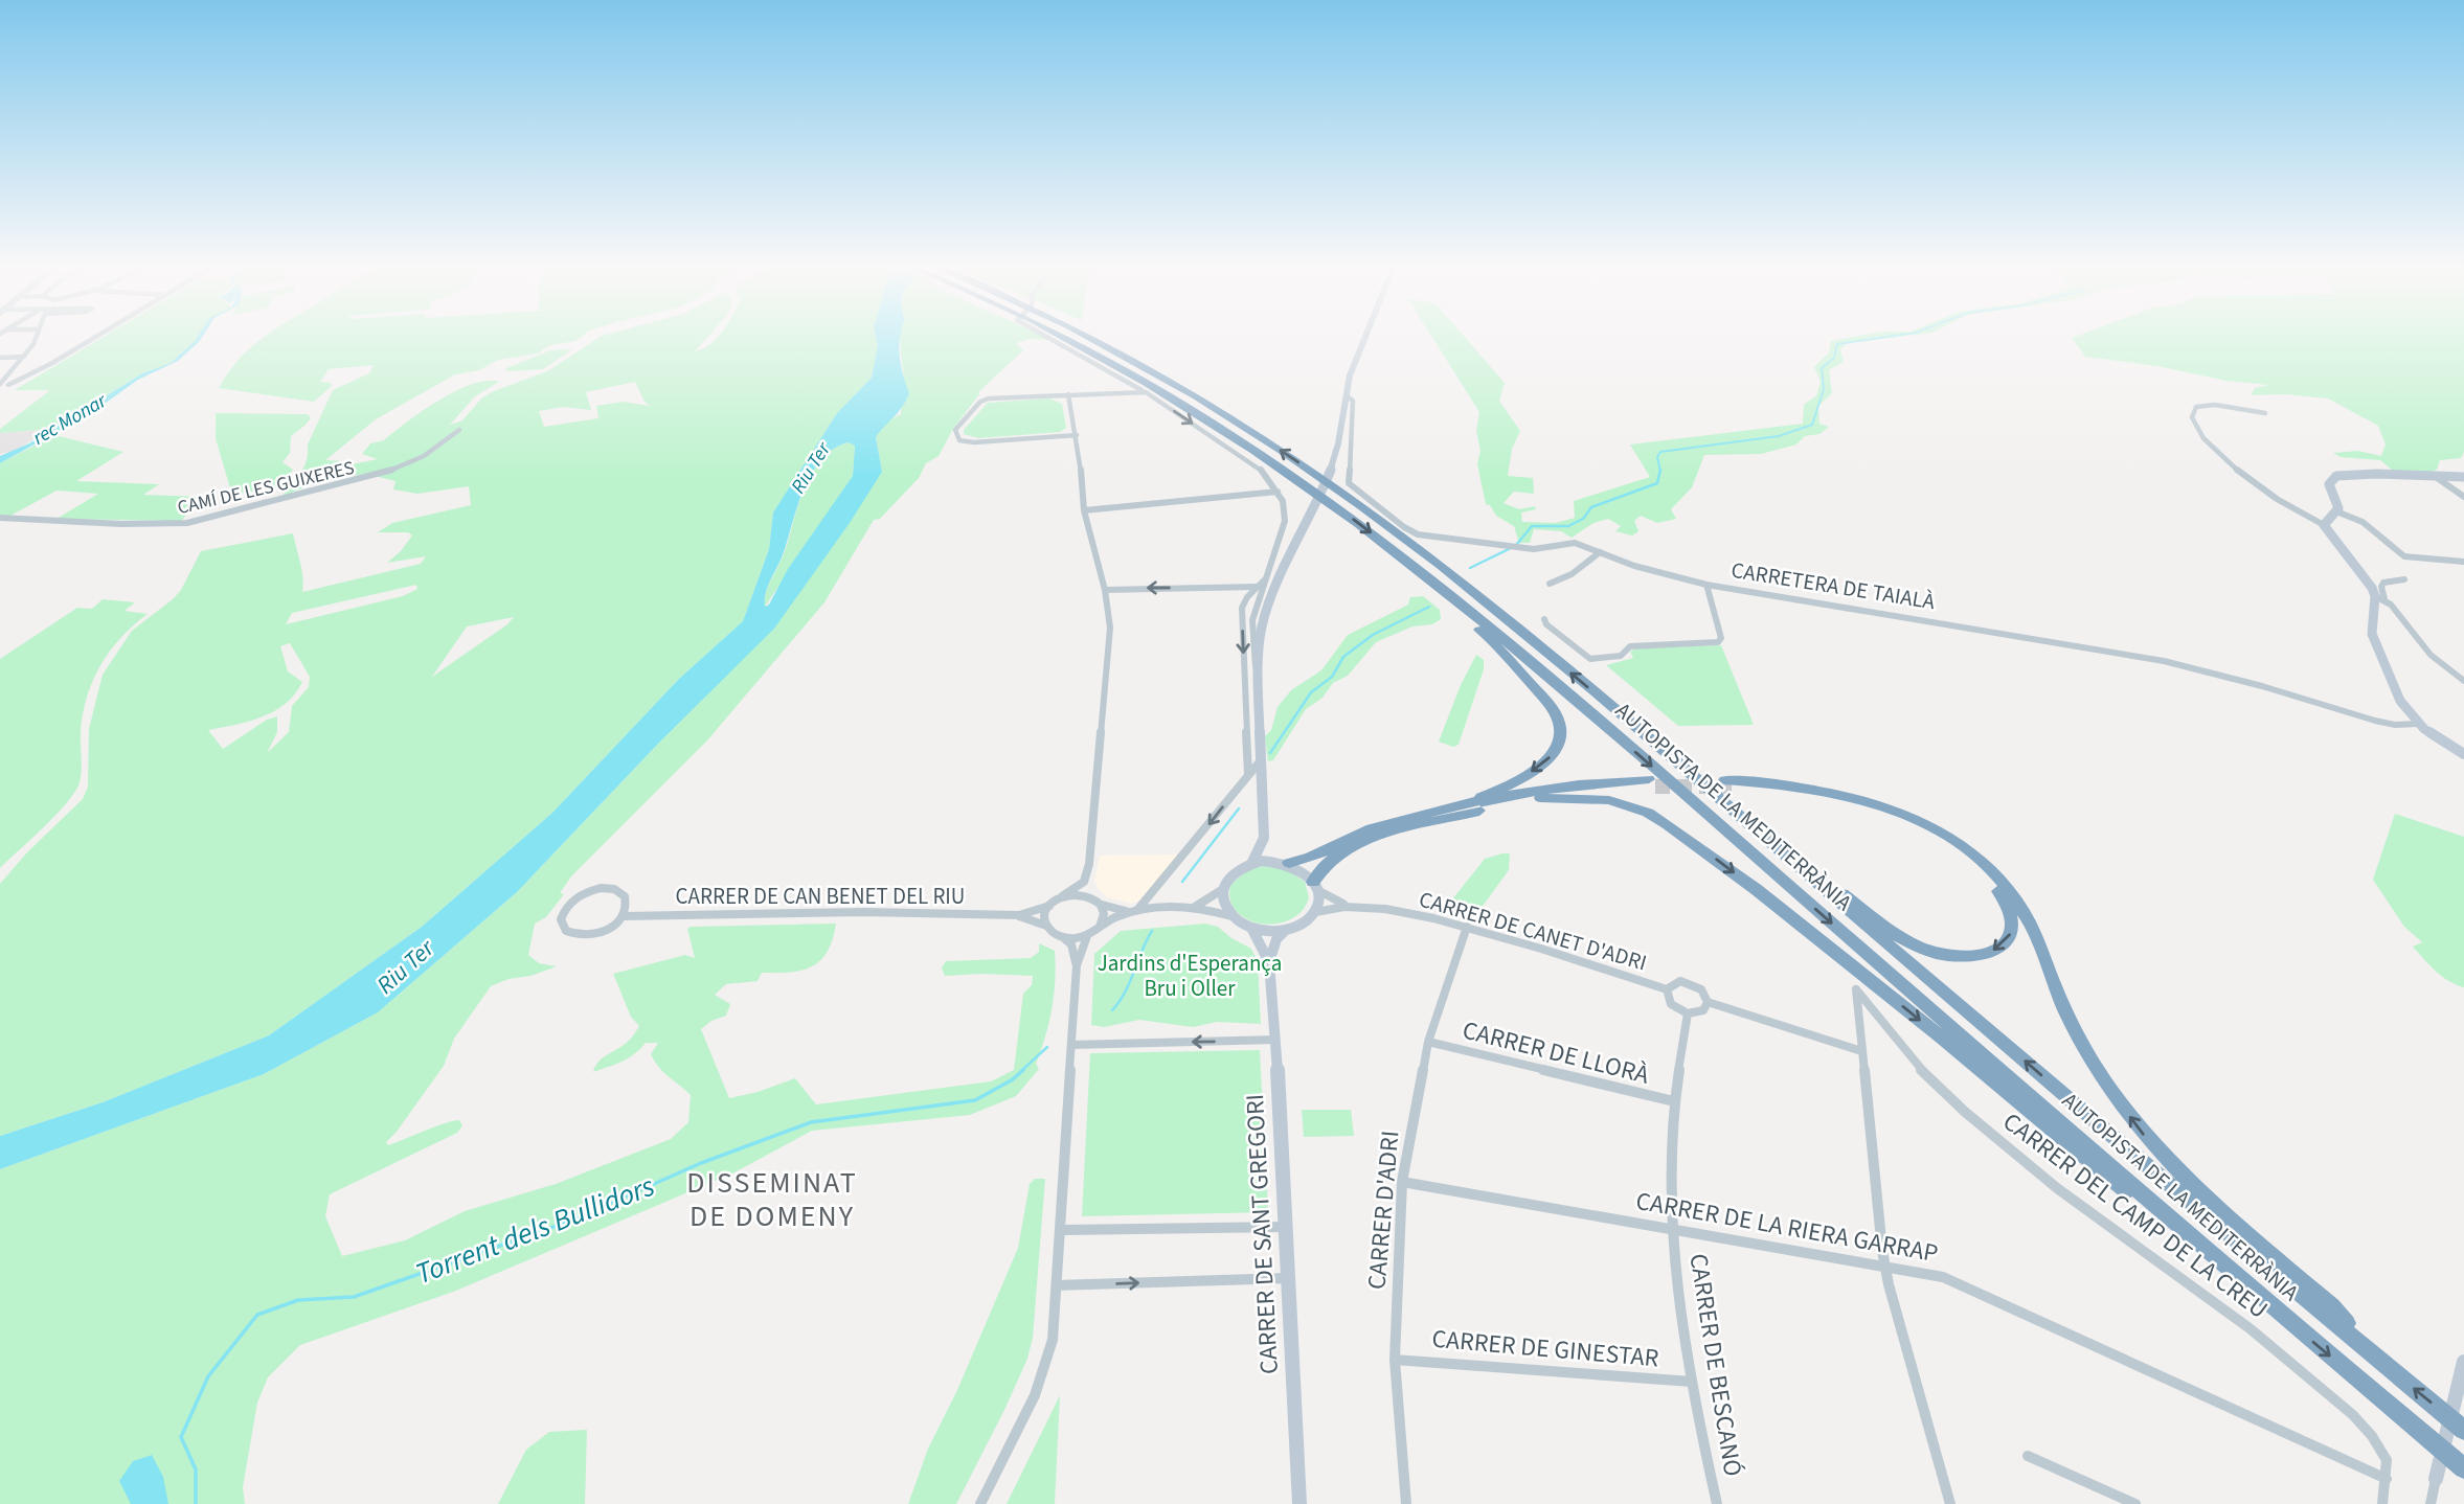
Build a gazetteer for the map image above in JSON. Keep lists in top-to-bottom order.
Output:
{
  "streets": {
    "highway": ["AUTOPISTA DE LA MEDITERRÀNIA"],
    "main road": ["CARRER DE SANT GREGORI"],
    "street": [
      "CAMÍ DE LES GUIXERES",
      "CARRETERA DE TAIALÀ",
      "CARRER DE CAN BENET DEL RIU",
      "CARRER DE CANET D'ADRI",
      "CARRER DE LLORÀ",
      "CARRER D'ADRI",
      "CARRER DEL CAMP DE LA CREU",
      "CARRER DE LA RIERA GARRAP",
      "CARRER DE GINESTAR",
      "CARRER DE BESCANÓ"
    ]
  },
  "crossings": [
    ["CARRER DE CANET D'ADRI", "CARRER D'ADRI"],
    ["CARRER DE CANET D'ADRI", "CARRER DE SANT GREGORI"],
    ["CARRER DE CANET D'ADRI", "CARRER DE BESCANÓ"],
    ["CARRER DE LLORÀ", "CARRER D'ADRI"],
    ["CARRER DE LLORÀ", "CARRER DE BESCANÓ"],
    ["CARRER D'ADRI", "CARRER DE LA RIERA GARRAP"],
    ["CARRER D'ADRI", "CARRER DE GINESTAR"],
    ["CARRER DEL CAMP DE LA CREU", "CARRER DE LA RIERA GARRAP"],
    ["CARRER DE LA RIERA GARRAP", "CARRER DE BESCANÓ"],
    ["CARRER DE GINESTAR", "CARRER DE BESCANÓ"]
  ],
  "districts": ["DISSEMINAT DE DOMENY"],
  "water": ["rec Monar", "Riu Ter", "Torrent dels Bullidors"],
  "parks": ["Jardins d'Esperança Bru i Oller"]
}
